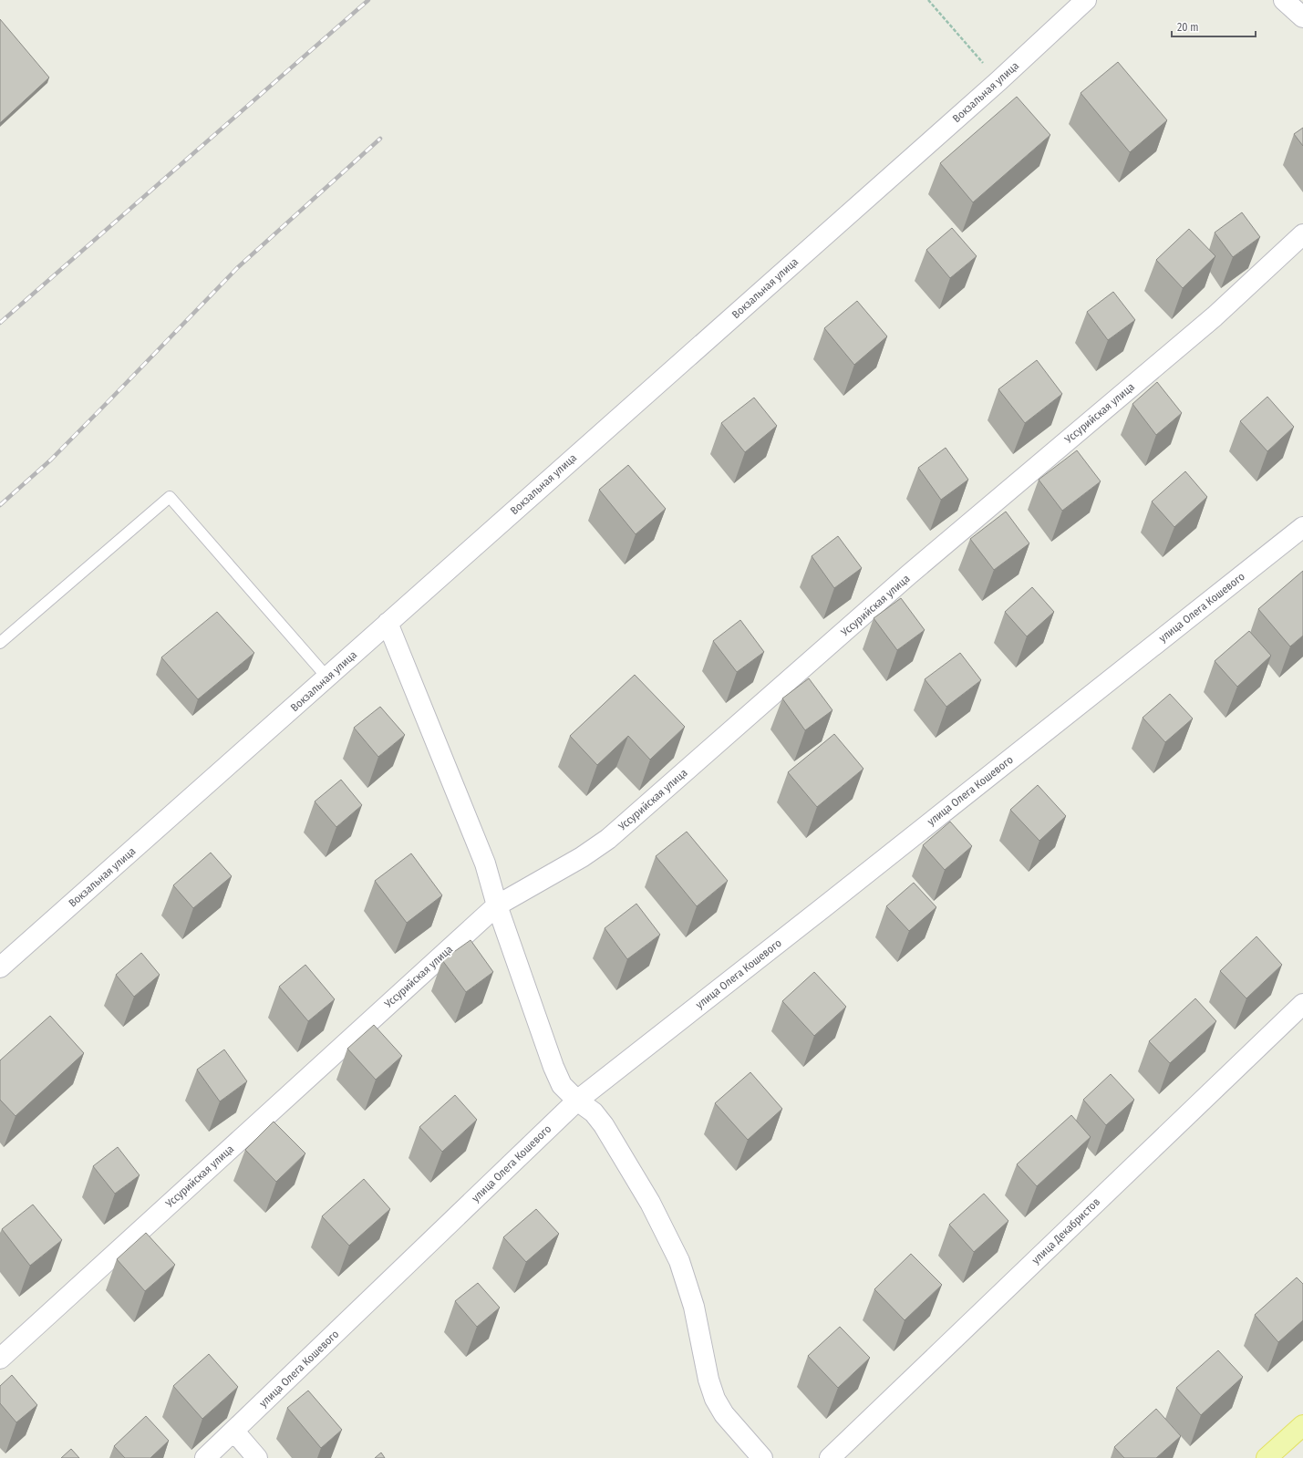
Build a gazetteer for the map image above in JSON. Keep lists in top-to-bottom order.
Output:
{
  "streets": {
    "street": [
      "Вокзальная улица",
      "Уссурийская улица",
      "улица Олега Кошевого",
      "улица Декабристов"
    ]
  },
  "scale_bar": "20 m"
}
